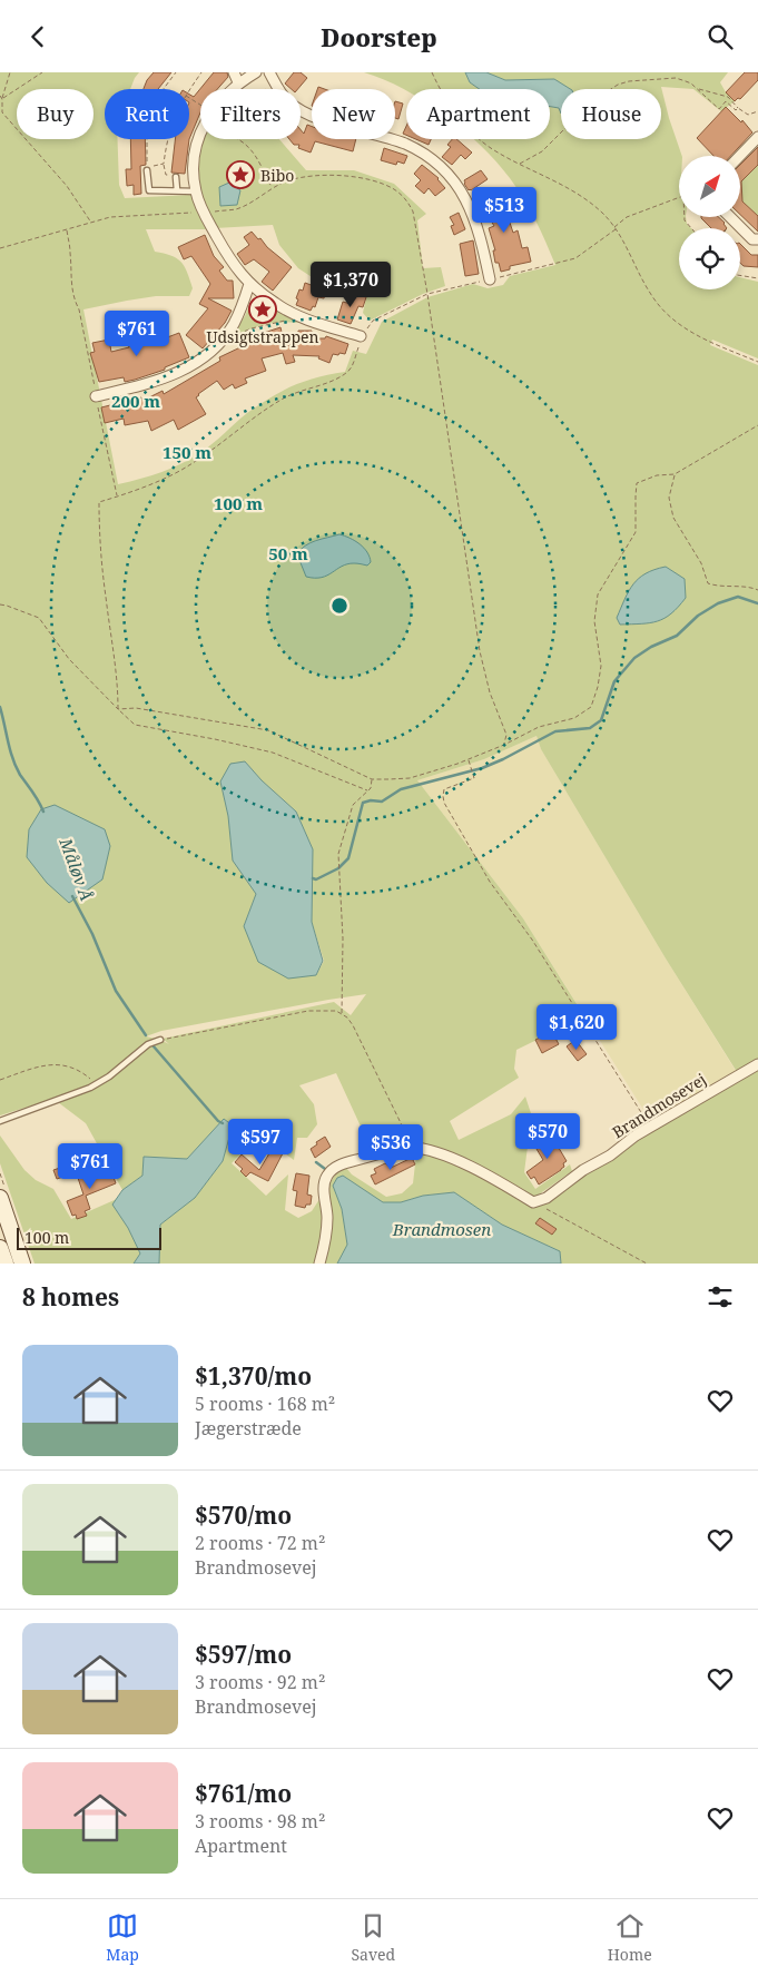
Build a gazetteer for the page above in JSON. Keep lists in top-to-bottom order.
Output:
{
  "streets": {
    "street": ["Brandmosevej"]
  },
  "water": ["Måløv Å", "Brandmosen"],
  "places": {
    "place": ["Bibo", "Udsigtstrappen"]
  },
  "scale_bar": "100 m",
  "north": "top right",
  "page": {
    "header": "Doorstep",
    "chip": [
      "Buy",
      "Rent",
      "Filters",
      "New",
      "Apartment",
      "House"
    ],
    "price": [
      "$513",
      "$1,370",
      "$761",
      "$1,620",
      "$570",
      "$597",
      "$536",
      "$761"
    ],
    "scale": "100 m",
    "heading": "8 homes",
    "list": [
      {
        "name": "$1,370/mo",
        "note": "5 rooms · 168 m² · Jægerstræde"
      },
      {
        "name": "$570/mo",
        "note": "2 rooms · 72 m² · Brandmosevej"
      },
      {
        "name": "$597/mo",
        "note": "3 rooms · 92 m² · Brandmosevej"
      },
      {
        "name": "$761/mo",
        "note": "3 rooms · 98 m² · Apartment"
      }
    ],
    "tabs": ["Map", "Saved", "Home"]
  },
  "rings": [
    "200 m",
    "150 m",
    "100 m",
    "50 m"
  ]
}
